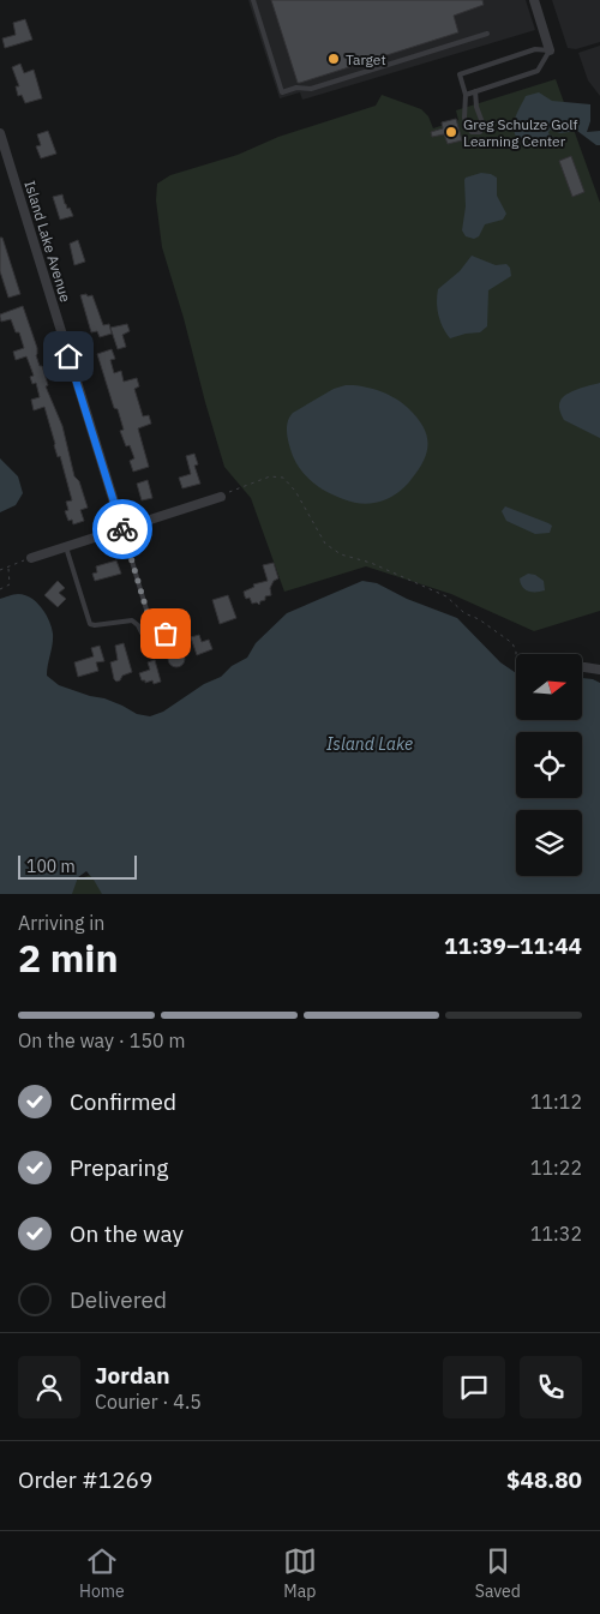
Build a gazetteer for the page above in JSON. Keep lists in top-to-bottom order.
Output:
{
  "streets": {
    "street": ["Island Lake Avenue"]
  },
  "water": ["Island Lake"],
  "places": ["Target", "Greg Schulze Golf Learning Center"],
  "scale_bar": "100 m",
  "north": "right",
  "page": {
    "scale": "100 m",
    "heading": ["2 min", "Arriving in", "11:39–11:44"],
    "panel": [
      "Jordan",
      "Courier · 4.5",
      "Order #1269",
      "$48.80"
    ],
    "bar": "On the way · 150 m",
    "list": [
      ["Confirmed", "11:12"],
      ["Preparing", "11:22"],
      ["On the way", "11:32"],
      "Delivered"
    ],
    "tabs": ["Home", "Map", "Saved"]
  }
}
